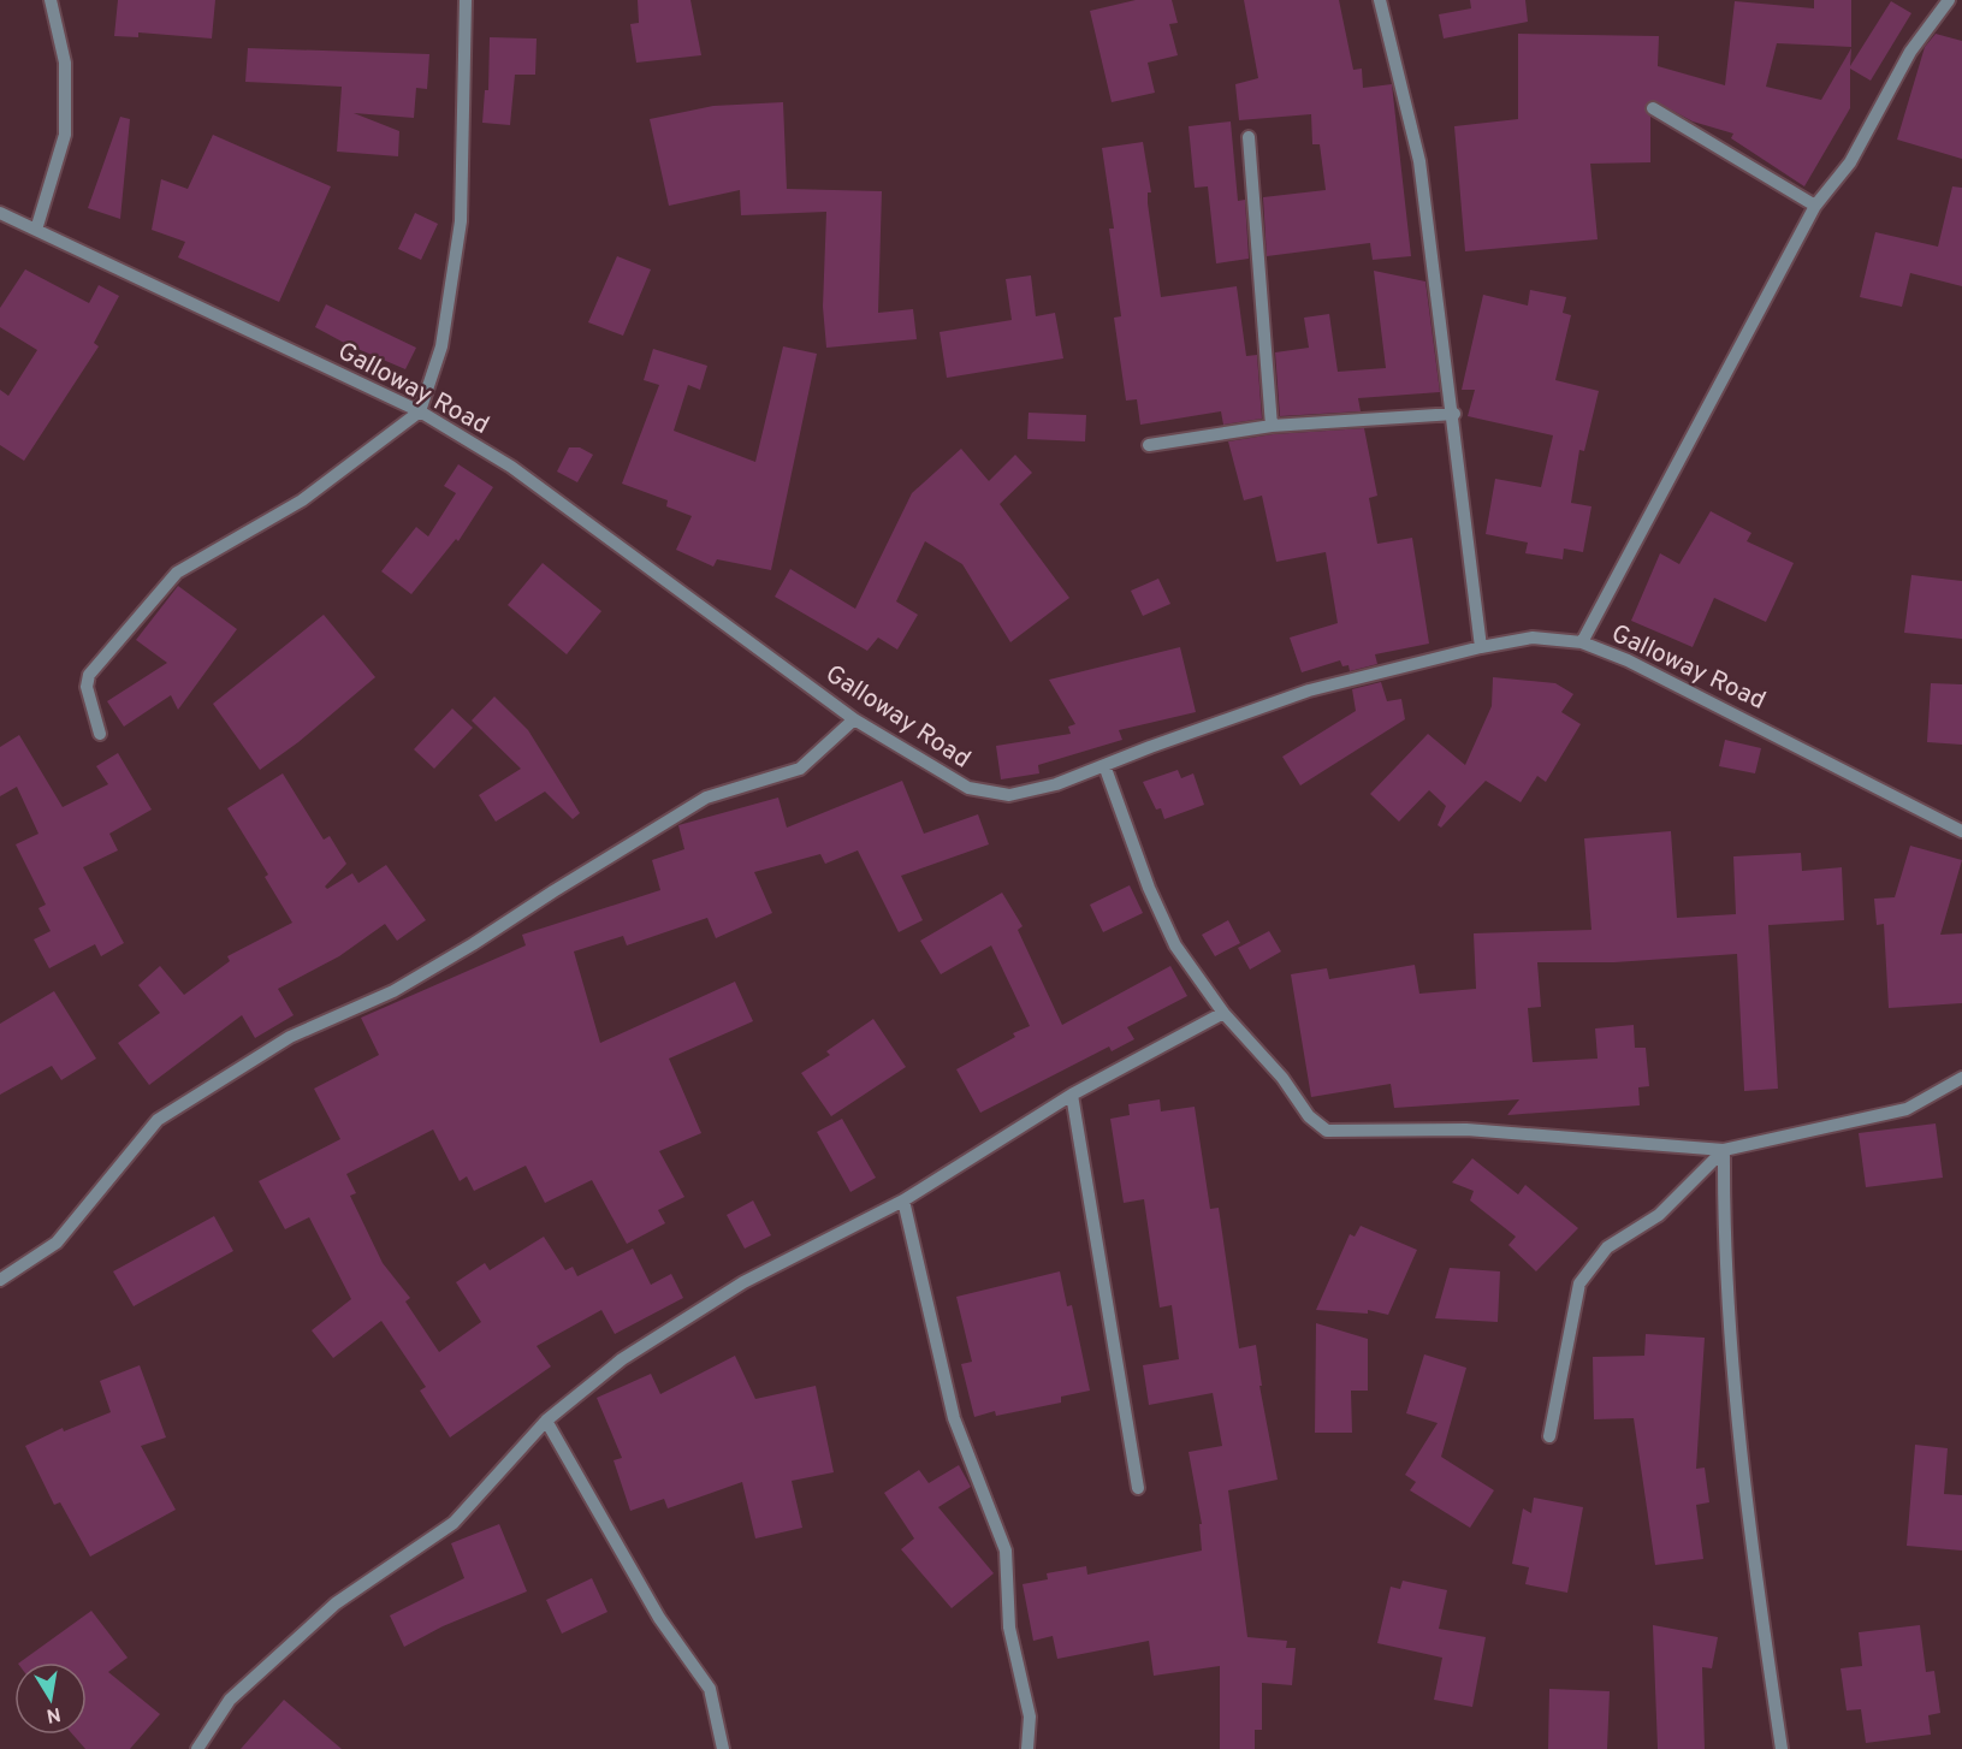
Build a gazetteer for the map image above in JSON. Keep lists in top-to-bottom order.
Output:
{
  "streets": {
    "street": ["Galloway Road"]
  },
  "north": "bottom"
}
